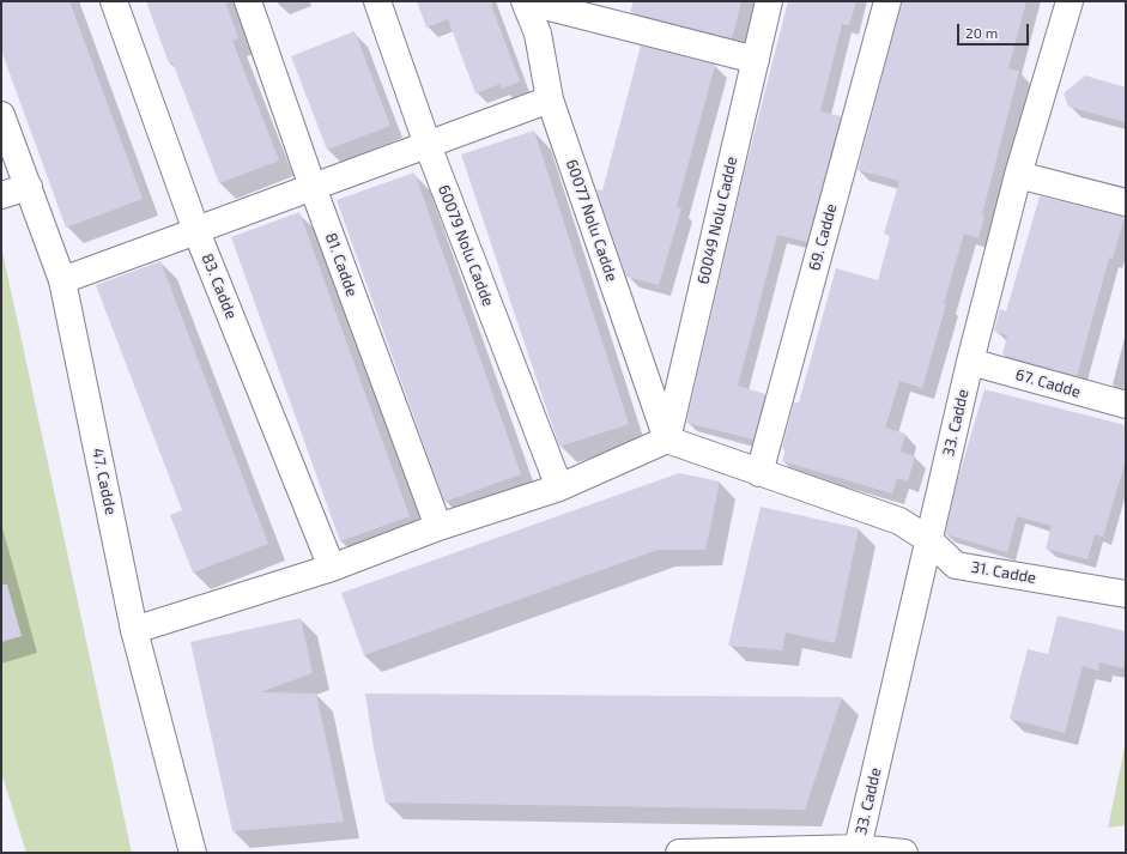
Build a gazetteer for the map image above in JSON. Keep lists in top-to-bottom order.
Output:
{
  "streets": {
    "street": [
      "60077 Nolu Cadde",
      "60049 Nolu Cadde",
      "69. Cadde",
      "60079 Nolu Cadde",
      "81. Cadde",
      "83. Cadde",
      "67. Cadde",
      "33. Cadde",
      "47. Cadde",
      "31. Cadde"
    ]
  },
  "crossings": [
    ["60077 Nolu Cadde", "60049 Nolu Cadde"],
    ["60077 Nolu Cadde", "31. Cadde"],
    ["60049 Nolu Cadde", "31. Cadde"],
    ["69. Cadde", "31. Cadde"],
    ["67. Cadde", "33. Cadde"],
    ["33. Cadde", "31. Cadde"]
  ],
  "scale_bar": "20 m"
}
